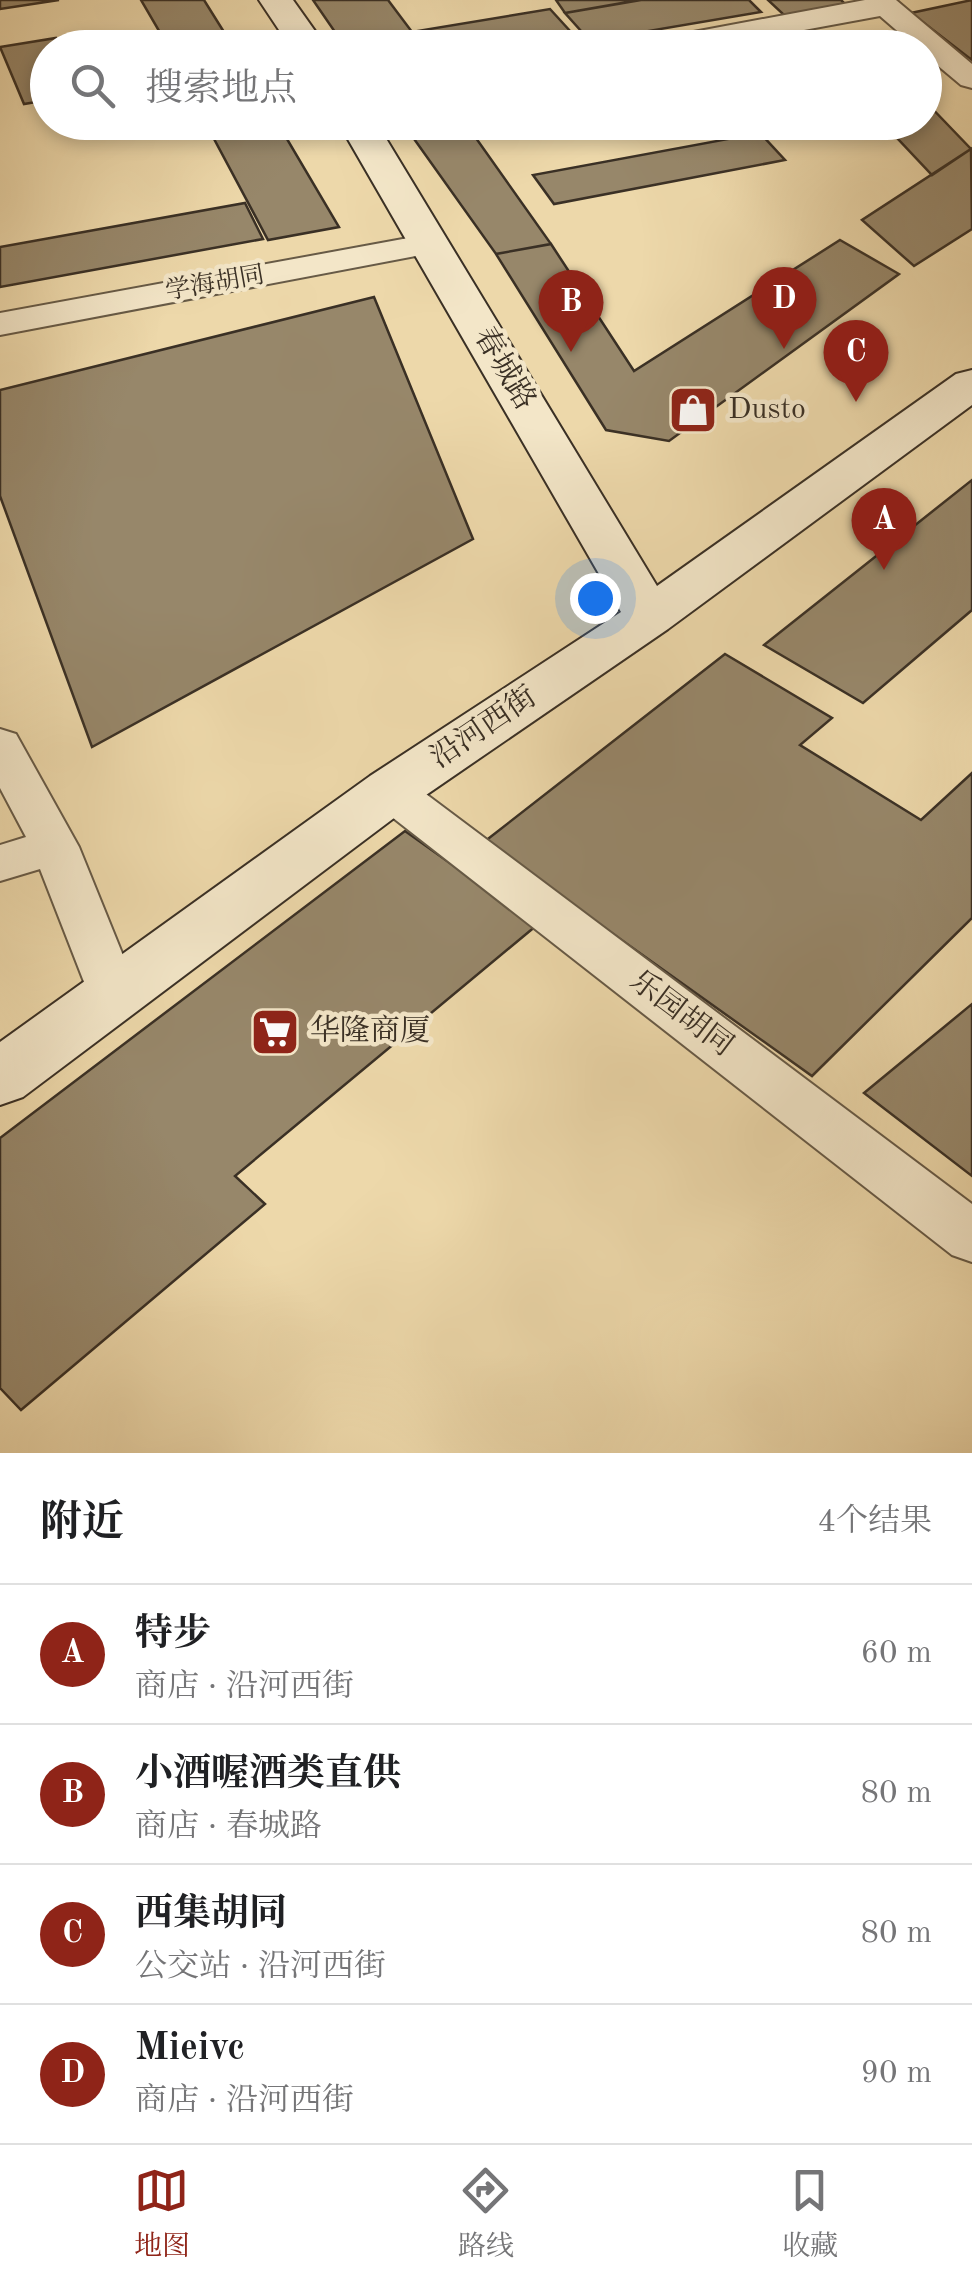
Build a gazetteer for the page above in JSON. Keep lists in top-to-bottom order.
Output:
{
  "streets": {
    "main road": ["春城路", "沿河西街"],
    "street": ["学海胡同", "乐园胡同"]
  },
  "crossings": [
    ["学海胡同", "春城路"],
    ["春城路", "沿河西街"],
    ["沿河西街", "乐园胡同"]
  ],
  "places": {
    "shop": ["Dusto"],
    "supermarket": ["华隆商厦"]
  },
  "page": {
    "search": "搜索地点",
    "pins": [
      "D",
      "B",
      "C",
      "A"
    ],
    "heading": ["附近", "4个结果"],
    "list": [
      {
        "mark": "A",
        "name": "特步",
        "note": "商店 · 沿河西街",
        "value": "60 m"
      },
      {
        "mark": "B",
        "name": "小酒喔酒类直供",
        "note": "商店 · 春城路",
        "value": "80 m"
      },
      {
        "mark": "C",
        "name": "西集胡同",
        "note": "公交站 · 沿河西街",
        "value": "80 m"
      },
      {
        "mark": "D",
        "name": "Mieivc",
        "note": "商店 · 沿河西街",
        "value": "90 m"
      }
    ],
    "nav": ["地图", "路线", "收藏"]
  }
}
